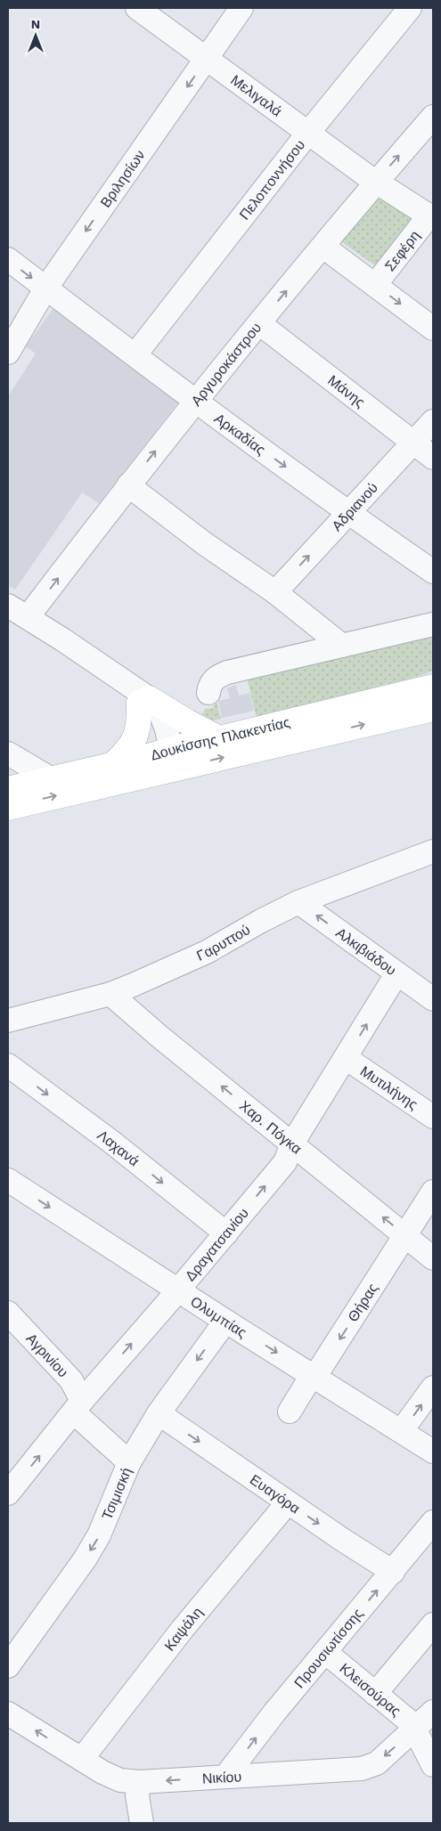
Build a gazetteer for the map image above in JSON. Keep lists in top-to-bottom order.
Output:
{
  "streets": {
    "main road": ["Δουκίσσης Πλακεντίας"],
    "street": [
      "Μελιγαλά",
      "Βριλησίων",
      "Πελοποννήσου",
      "Σεφέρη",
      "Αργυροκάστρου",
      "Μάνης",
      "Αρκαδίας",
      "Αδριανού",
      "Γαρυττού",
      "Αλκιβιάδου",
      "Μυτιλήνης",
      "Χαρ. Πόγκα",
      "Λαχανά",
      "Δραγατσανίου",
      "Θήρας",
      "Ολυμπίας",
      "Αγρινίου",
      "Τσιμισκή",
      "Ευαγόρα",
      "Καψάλη",
      "Προυσιωτίσσης",
      "Κλεισούρας",
      "Νικίου"
    ]
  },
  "crossings": [
    ["Μελιγαλά", "Βριλησίων"],
    ["Μελιγαλά", "Πελοποννήσου"],
    ["Μελιγαλά", "Σεφέρη"],
    ["Μελιγαλά", "Αργυροκάστρου"],
    ["Βριλησίων", "Αρκαδίας"],
    ["Πελοποννήσου", "Αρκαδίας"],
    ["Σεφέρη", "Αργυροκάστρου"],
    ["Αργυροκάστρου", "Μάνης"],
    ["Αργυροκάστρου", "Αρκαδίας"],
    ["Μάνης", "Αδριανού"],
    ["Αρκαδίας", "Αδριανού"],
    ["Γαρυττού", "Αλκιβιάδου"],
    ["Γαρυττού", "Χαρ. Πόγκα"],
    ["Αλκιβιάδου", "Δραγατσανίου"],
    ["Μυτιλήνης", "Δραγατσανίου"],
    ["Χαρ. Πόγκα", "Δραγατσανίου"],
    ["Χαρ. Πόγκα", "Θήρας"],
    ["Λαχανά", "Δραγατσανίου"],
    ["Δραγατσανίου", "Ολυμπίας"],
    ["Δραγατσανίου", "Αγρινίου"],
    ["Θήρας", "Ολυμπίας"],
    ["Ολυμπίας", "Τσιμισκή"],
    ["Αγρινίου", "Τσιμισκή"],
    ["Τσιμισκή", "Ευαγόρα"],
    ["Ευαγόρα", "Καψάλη"],
    ["Ευαγόρα", "Προυσιωτίσσης"],
    ["Καψάλη", "Νικίου"],
    ["Προυσιωτίσσης", "Κλεισούρας"],
    ["Προυσιωτίσσης", "Νικίου"],
    ["Κλεισούρας", "Νικίου"]
  ],
  "one_way": [
    "Βριλησίων",
    "Αργυροκάστρου",
    "Αδριανού",
    "Αλκιβιάδου",
    "Χαρ. Πόγκα",
    "Λαχανά",
    "Δραγατσανίου",
    "Ολυμπίας",
    "Τσιμισκή",
    "Ευαγόρα",
    "Νικίου"
  ],
  "north": "top"
}
